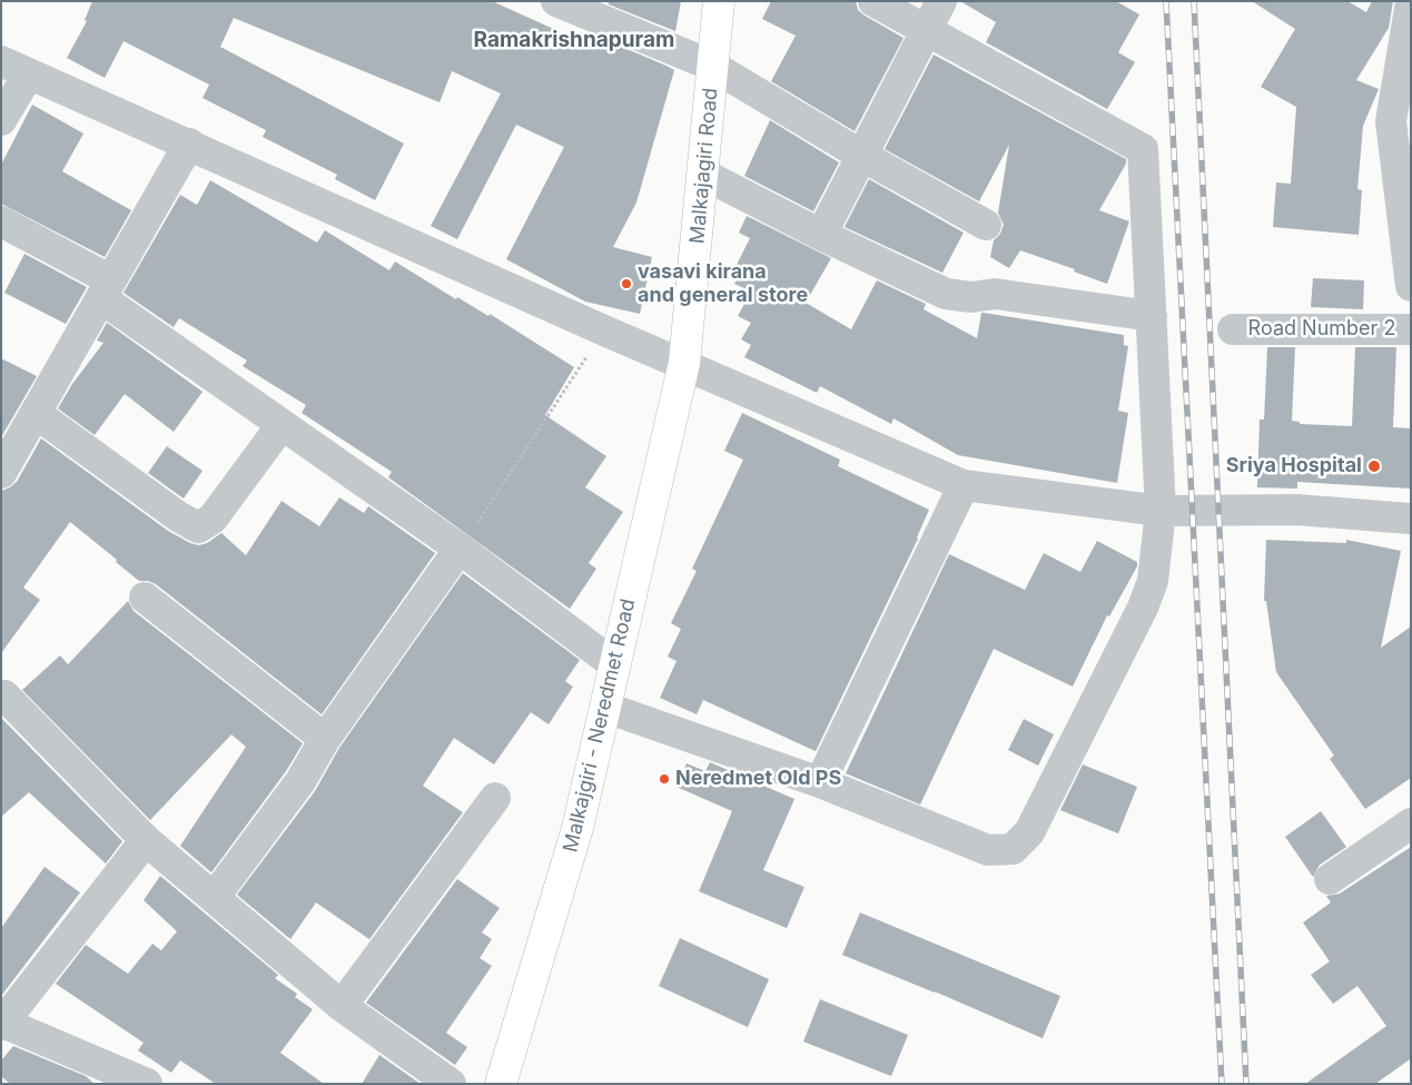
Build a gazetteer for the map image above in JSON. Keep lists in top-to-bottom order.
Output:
{
  "streets": {
    "main road": ["Malkajagiri Road", "Malkajgiri - Neredmet Road"],
    "street": ["Road Number 2"]
  },
  "crossings": [
    ["Malkajagiri Road", "Malkajgiri - Neredmet Road"]
  ],
  "districts": ["Ramakrishnapuram"],
  "places": ["vasavi kirana and general store", "Sriya Hospital", "Neredmet Old PS"]
}
